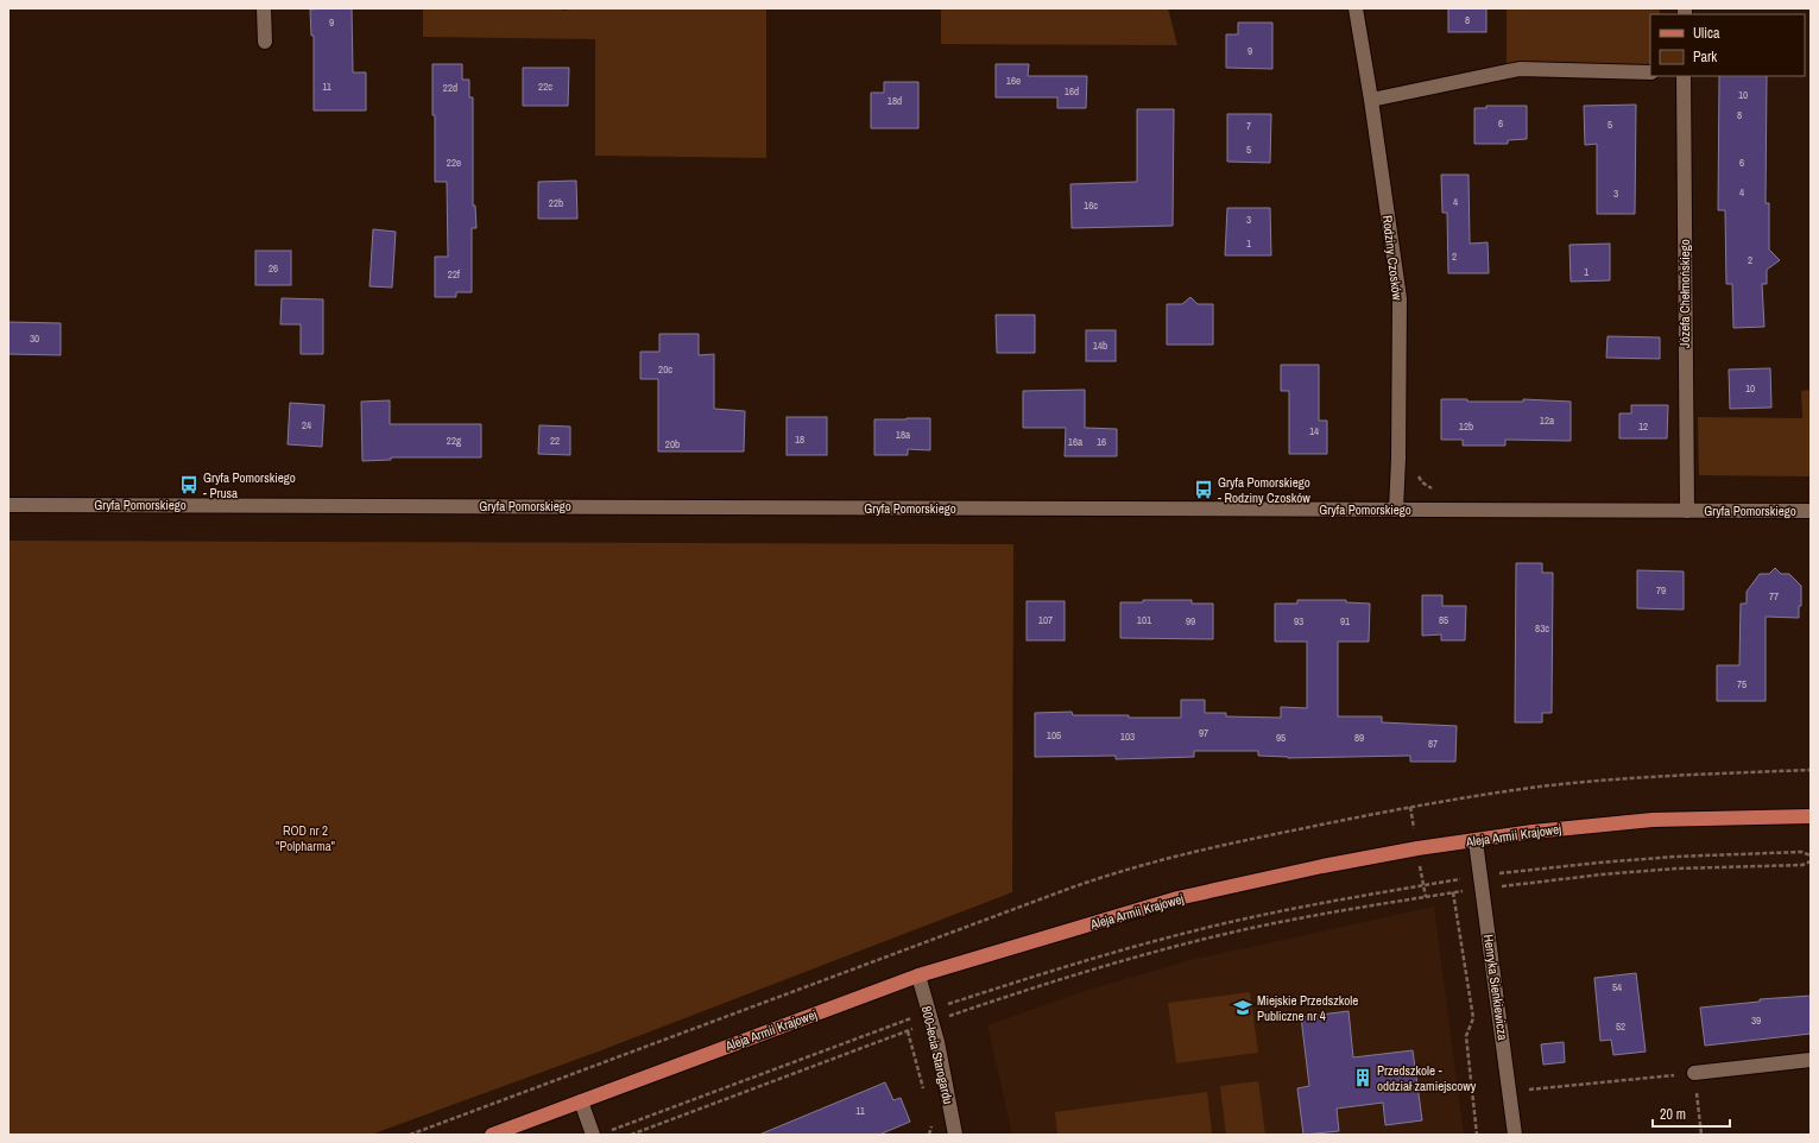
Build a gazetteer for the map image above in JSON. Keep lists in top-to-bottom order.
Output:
{
  "streets": {
    "main road": ["Aleja Armii Krajowej"],
    "street": [
      "Rodziny Czosków",
      "Józefa Chełmońskiego",
      "Gryfa Pomorskiego",
      "Henryka Sienkiewicza",
      "800-lecia Starogardu"
    ]
  },
  "crossings": [
    ["Rodziny Czosków", "Gryfa Pomorskiego"],
    ["Józefa Chełmońskiego", "Gryfa Pomorskiego"],
    ["Aleja Armii Krajowej", "Henryka Sienkiewicza"],
    ["Aleja Armii Krajowej", "800-lecia Starogardu"]
  ],
  "parks": ["ROD nr 2 \"Polpharma\""],
  "places": {
    "bus stop": ["Gryfa Pomorskiego - Prusa", "Gryfa Pomorskiego - Rodziny Czosków"],
    "school or university": ["Miejskie Przedszkole Publiczne nr 4"],
    "building": ["Przedszkole - oddział zamiejscowy"]
  },
  "house_numbers": [
    "8",
    "9",
    "9",
    "16e",
    "11",
    "22c",
    "22d",
    "16d",
    "10",
    "18d",
    "8",
    "6",
    "5",
    "7",
    "5",
    "22e",
    "6",
    "4",
    "3",
    "4",
    "22b",
    "16c",
    "3",
    "1",
    "2",
    "2",
    "26",
    "1",
    "22f",
    "30",
    "14b",
    "20c",
    "10",
    "12a",
    "24",
    "12b",
    "12",
    "14",
    "18a",
    "18",
    "22g",
    "22",
    "16a",
    "16",
    "20b",
    "79",
    "77",
    "107",
    "101",
    "85",
    "99",
    "93",
    "91",
    "83c",
    "75",
    "97",
    "105",
    "103",
    "95",
    "89",
    "87",
    "54",
    "39",
    "52",
    "11"
  ],
  "legend": ["Ulica", "Park"],
  "scale_bar": "20 m"
}
